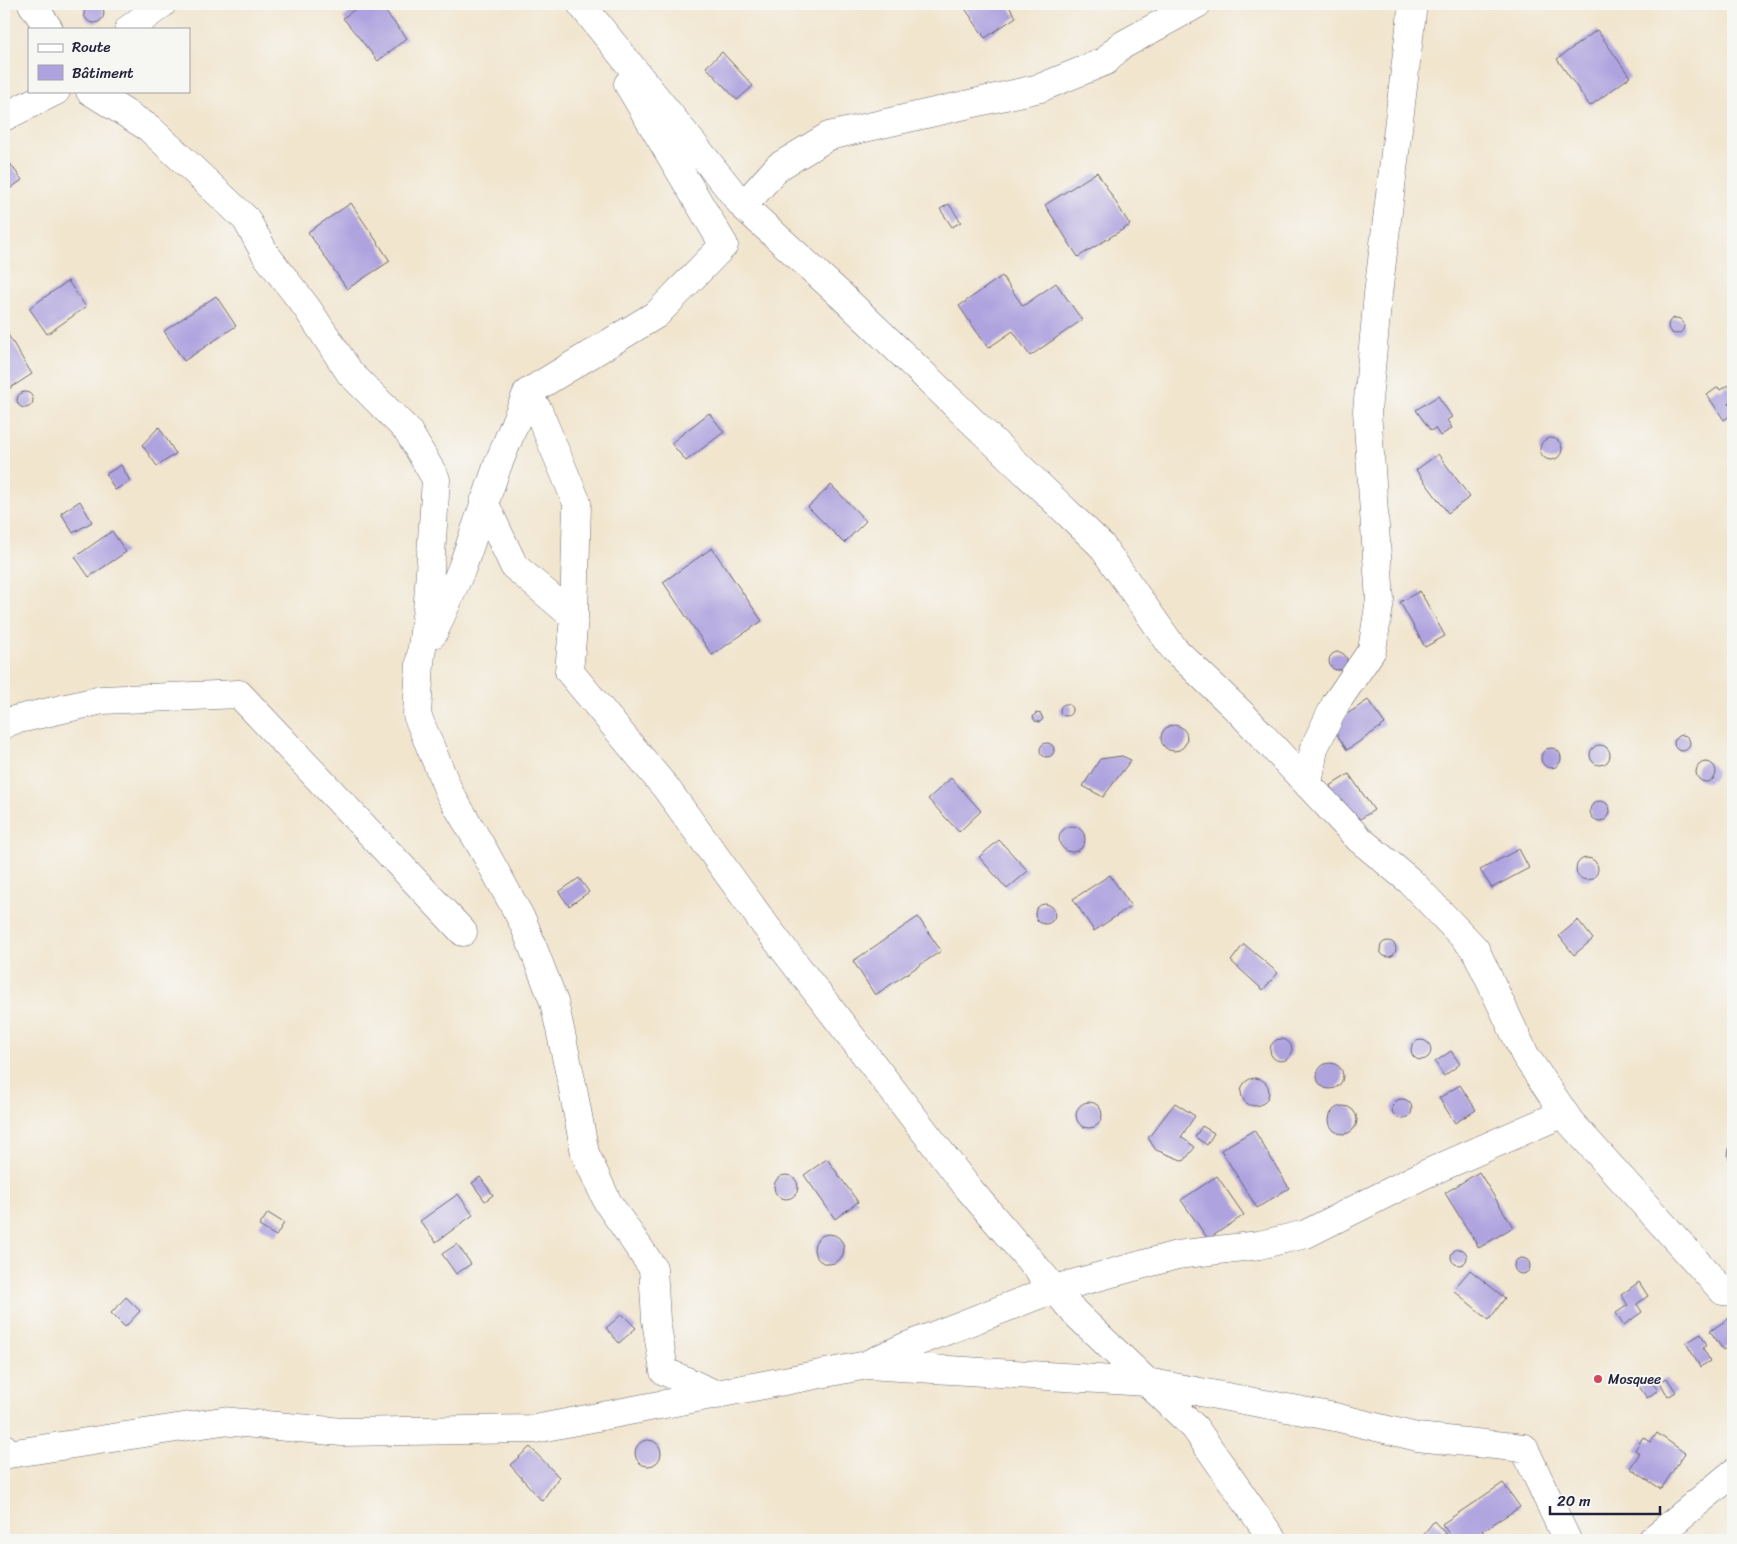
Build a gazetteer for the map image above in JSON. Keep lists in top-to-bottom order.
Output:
{
  "places": ["Mosquee"],
  "legend": ["Route", "Bâtiment"],
  "scale_bar": "20 m"
}
